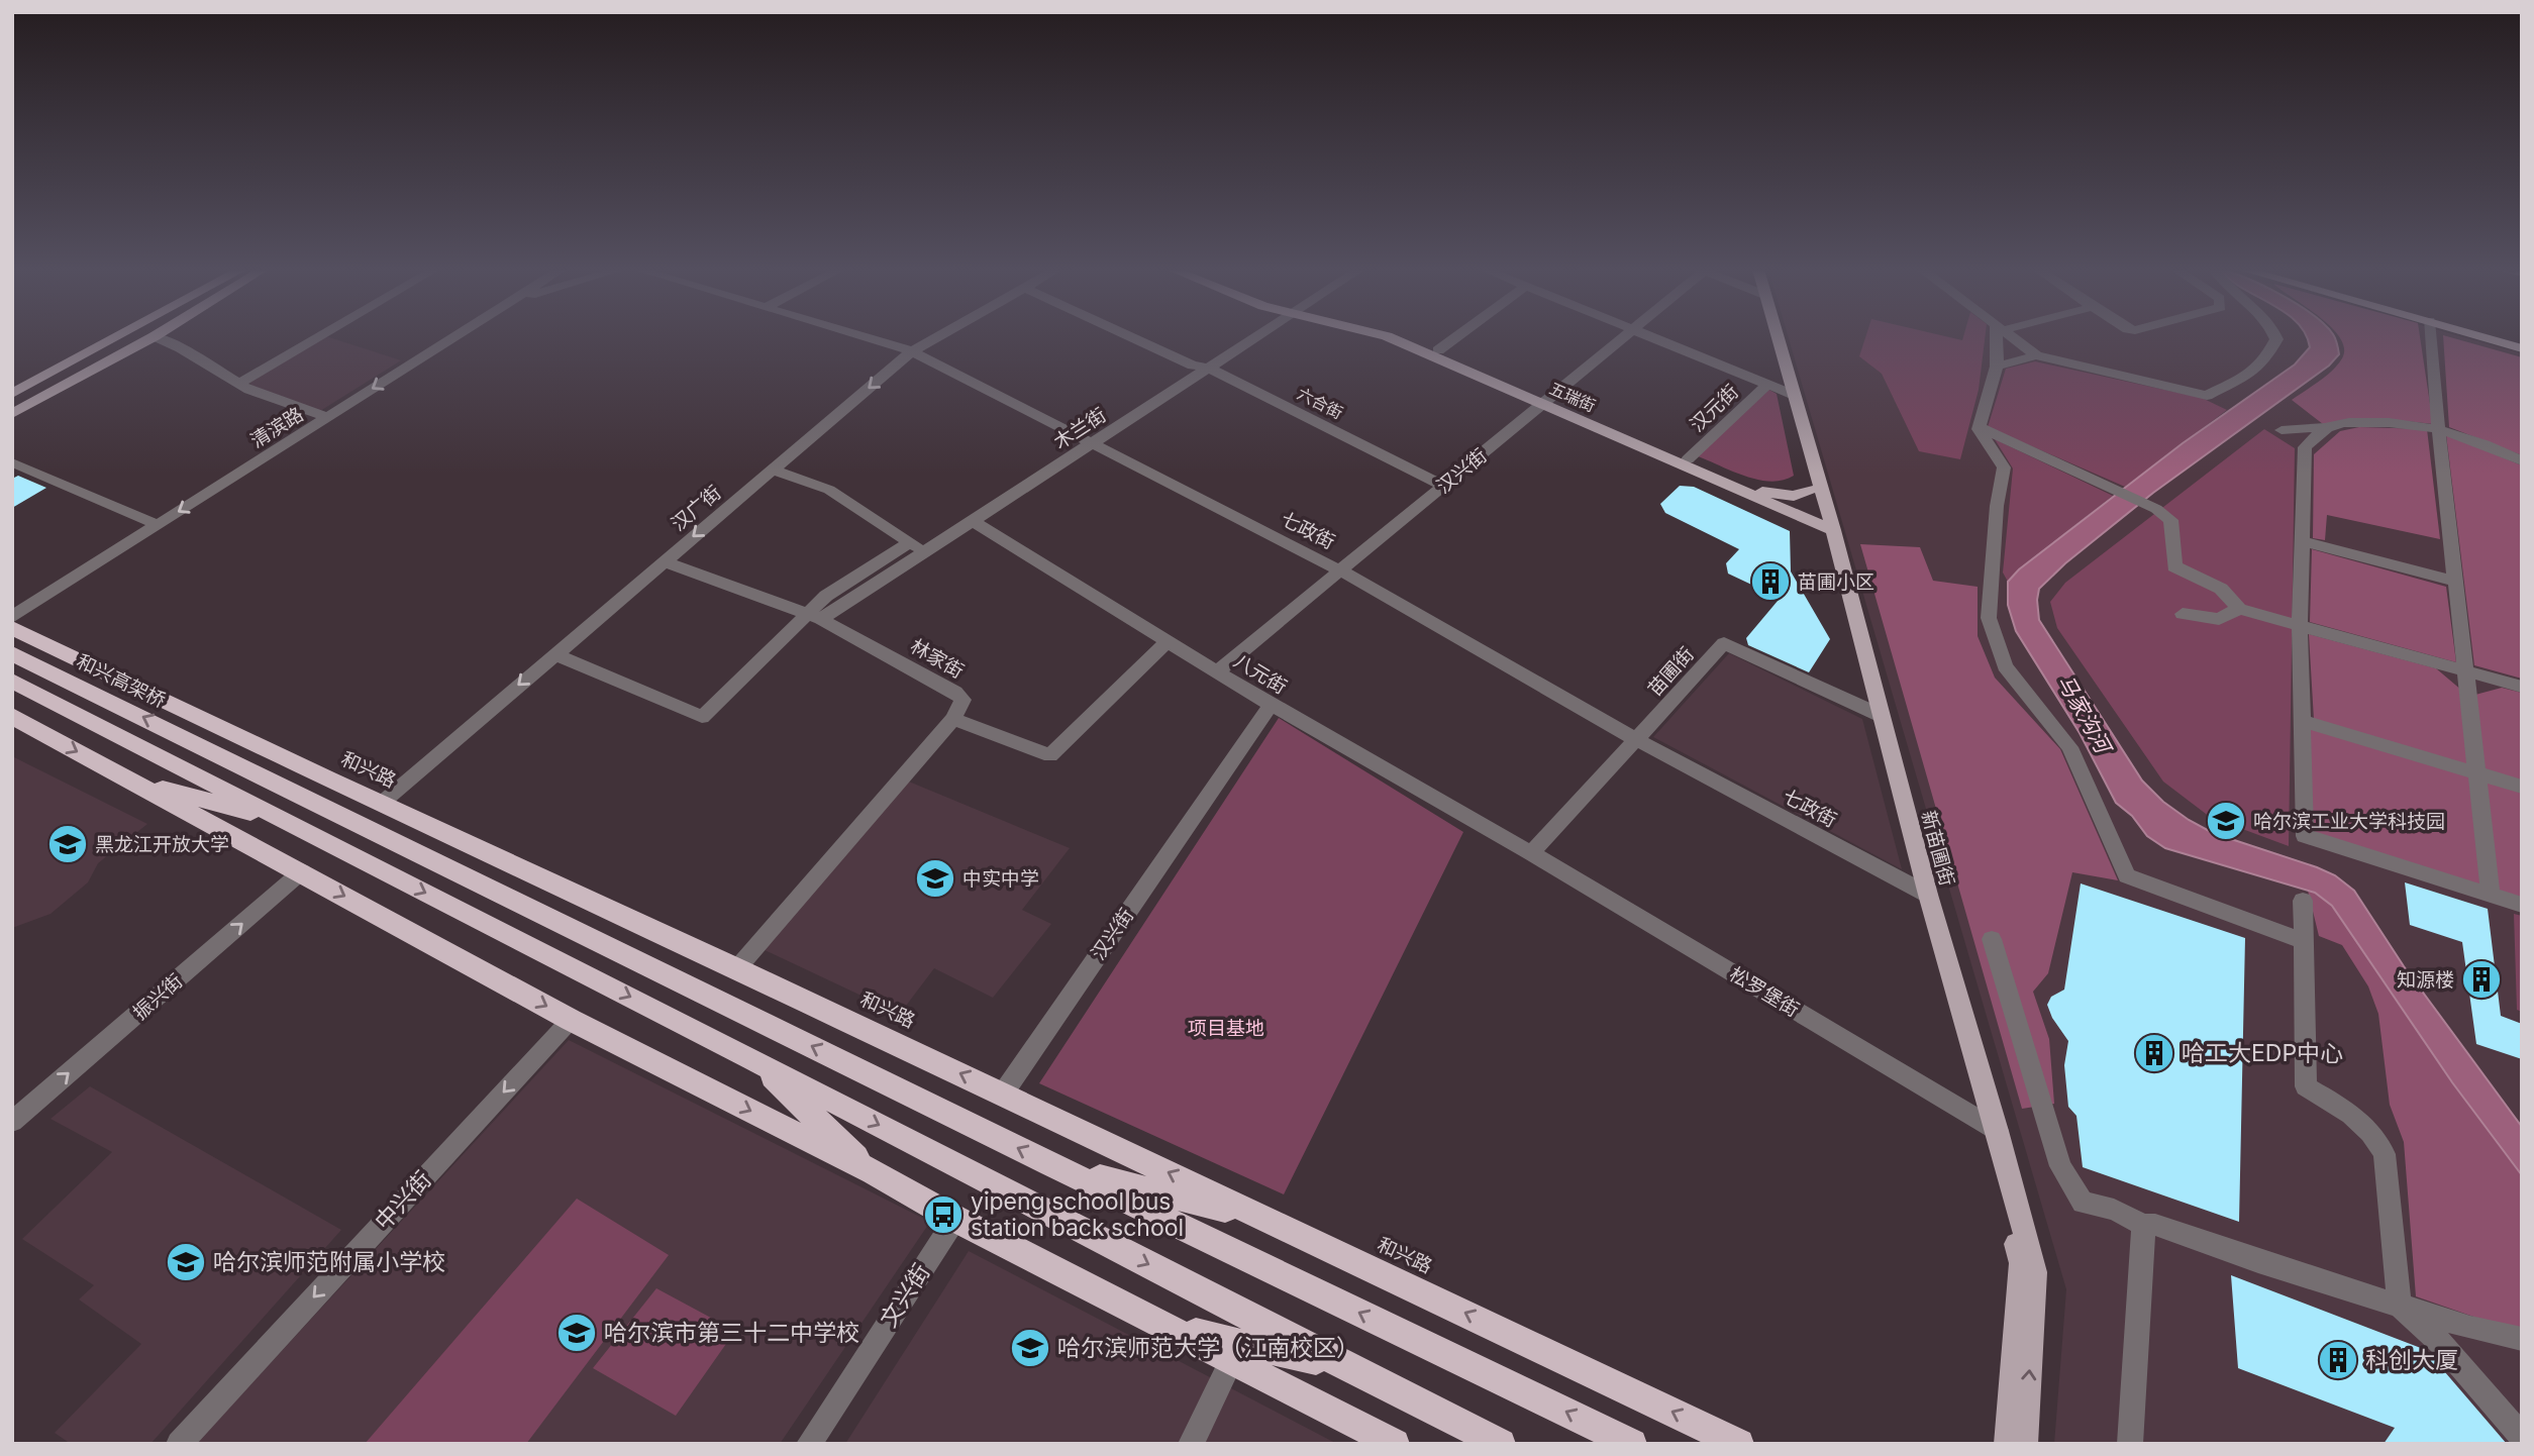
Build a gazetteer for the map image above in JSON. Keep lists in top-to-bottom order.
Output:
{
  "streets": {
    "highway": ["和兴高架桥", "和兴路"],
    "main road": ["五瑞街", "新苗圃街"],
    "street": [
      "六合街",
      "汉元街",
      "清滨路",
      "木兰街",
      "汉兴街",
      "汉广街",
      "七政街",
      "林家街",
      "苗圃街",
      "八元街",
      "松罗堡街",
      "振兴街",
      "中兴街",
      "文兴街"
    ]
  },
  "crossings": [
    ["五瑞街", "汉元街"],
    ["五瑞街", "汉兴街"],
    ["五瑞街", "新苗圃街"],
    ["六合街", "木兰街"],
    ["六合街", "汉兴街"],
    ["汉元街", "新苗圃街"],
    ["木兰街", "七政街"],
    ["木兰街", "林家街"],
    ["木兰街", "八元街"],
    ["汉兴街", "七政街"],
    ["汉兴街", "八元街"],
    ["汉兴街", "和兴路"],
    ["汉广街", "七政街"],
    ["汉广街", "林家街"],
    ["汉广街", "和兴路"],
    ["七政街", "苗圃街"],
    ["七政街", "新苗圃街"],
    ["苗圃街", "八元街"],
    ["苗圃街", "新苗圃街"],
    ["苗圃街", "松罗堡街"],
    ["八元街", "松罗堡街"],
    ["新苗圃街", "松罗堡街"]
  ],
  "one_way": [
    "清滨路",
    "汉广街",
    "振兴街",
    "中兴街"
  ],
  "water": ["马家沟河"],
  "parks": ["项目基地"],
  "places": {
    "building": [
      "苗圃小区",
      "知源楼",
      "哈工大EDP中心",
      "科创大厦"
    ],
    "school or university": [
      "哈尔滨工业大学科技园",
      "黑龙江开放大学",
      "中实中学",
      "哈尔滨师范附属小学校",
      "哈尔滨市第三十二中学校",
      "哈尔滨师范大学（江南校区）"
    ],
    "bus stop": ["yipeng school bus station back school"]
  }
}
